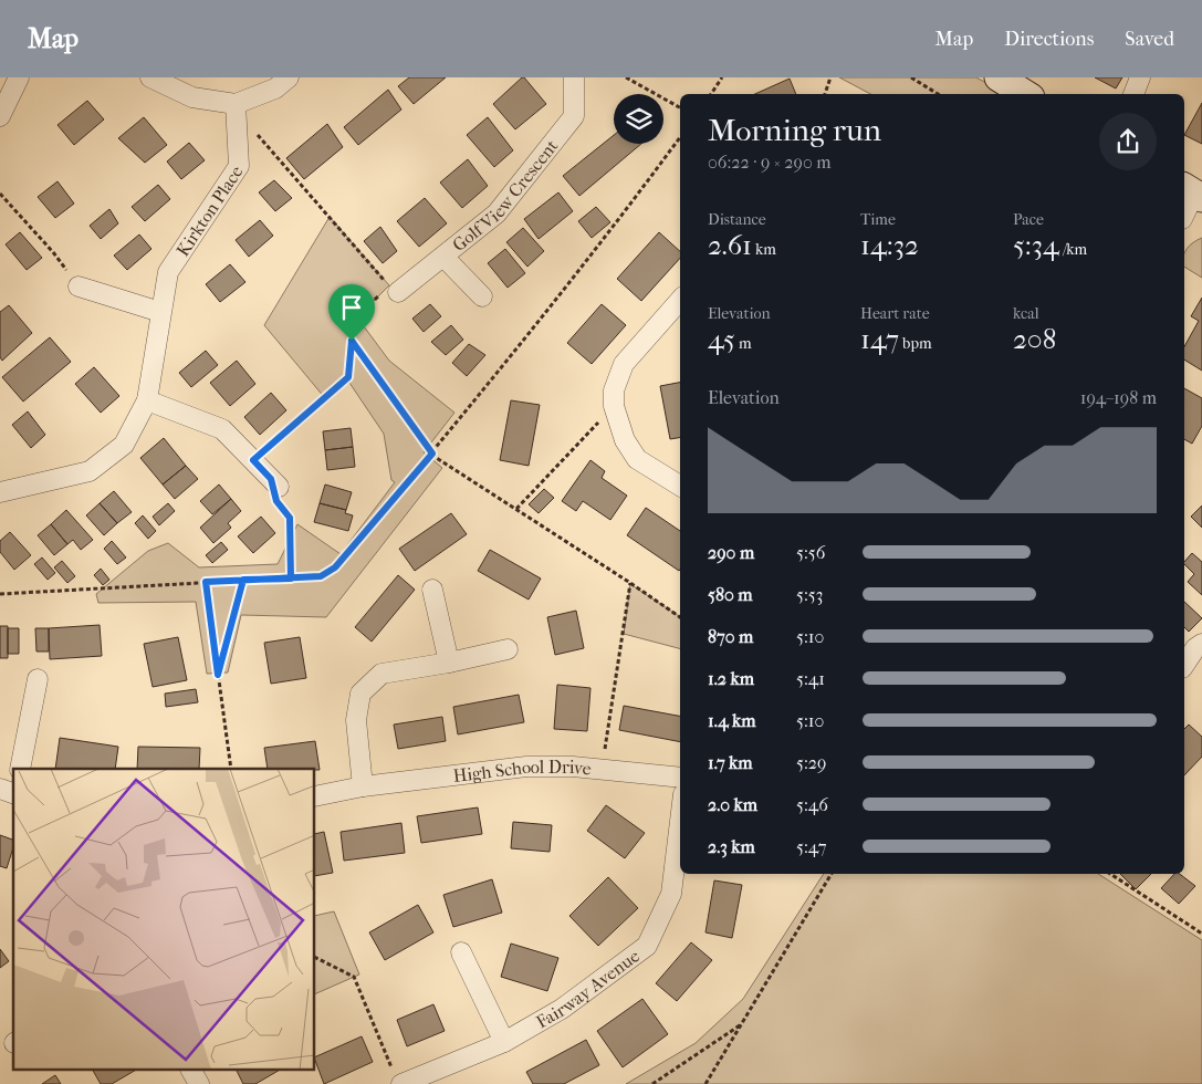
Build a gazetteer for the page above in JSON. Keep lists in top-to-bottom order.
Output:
{
  "streets": {
    "street": [
      "Golf View Crescent",
      "Kirkton Place",
      "High School Drive",
      "Fairway Avenue"
    ]
  },
  "page": {
    "header": "Map",
    "nav": ["Map", "Directions", "Saved"],
    "heading": ["Morning run", "06:22 · 9 × 290 m"],
    "stats": [
      ["Distance", "2.61 km"],
      ["Time", "14:32"],
      ["Pace", "5:34 /km"],
      ["Elevation", "45 m"],
      ["Heart rate", "147 bpm"],
      ["kcal", "208"]
    ],
    "chart": ["Elevation", "194–198 m"],
    "list": [
      {
        "name": "290 m",
        "note": "5:56"
      },
      {
        "name": "580 m",
        "note": "5:53"
      },
      {
        "name": "870 m",
        "note": "5:10"
      },
      {
        "name": "1.2 km",
        "note": "5:41"
      },
      {
        "name": "1.4 km",
        "note": "5:10"
      },
      {
        "name": "1.7 km",
        "note": "5:29"
      },
      {
        "name": "2.0 km",
        "note": "5:46"
      },
      {
        "name": "2.3 km",
        "note": "5:47"
      }
    ]
  }
}
